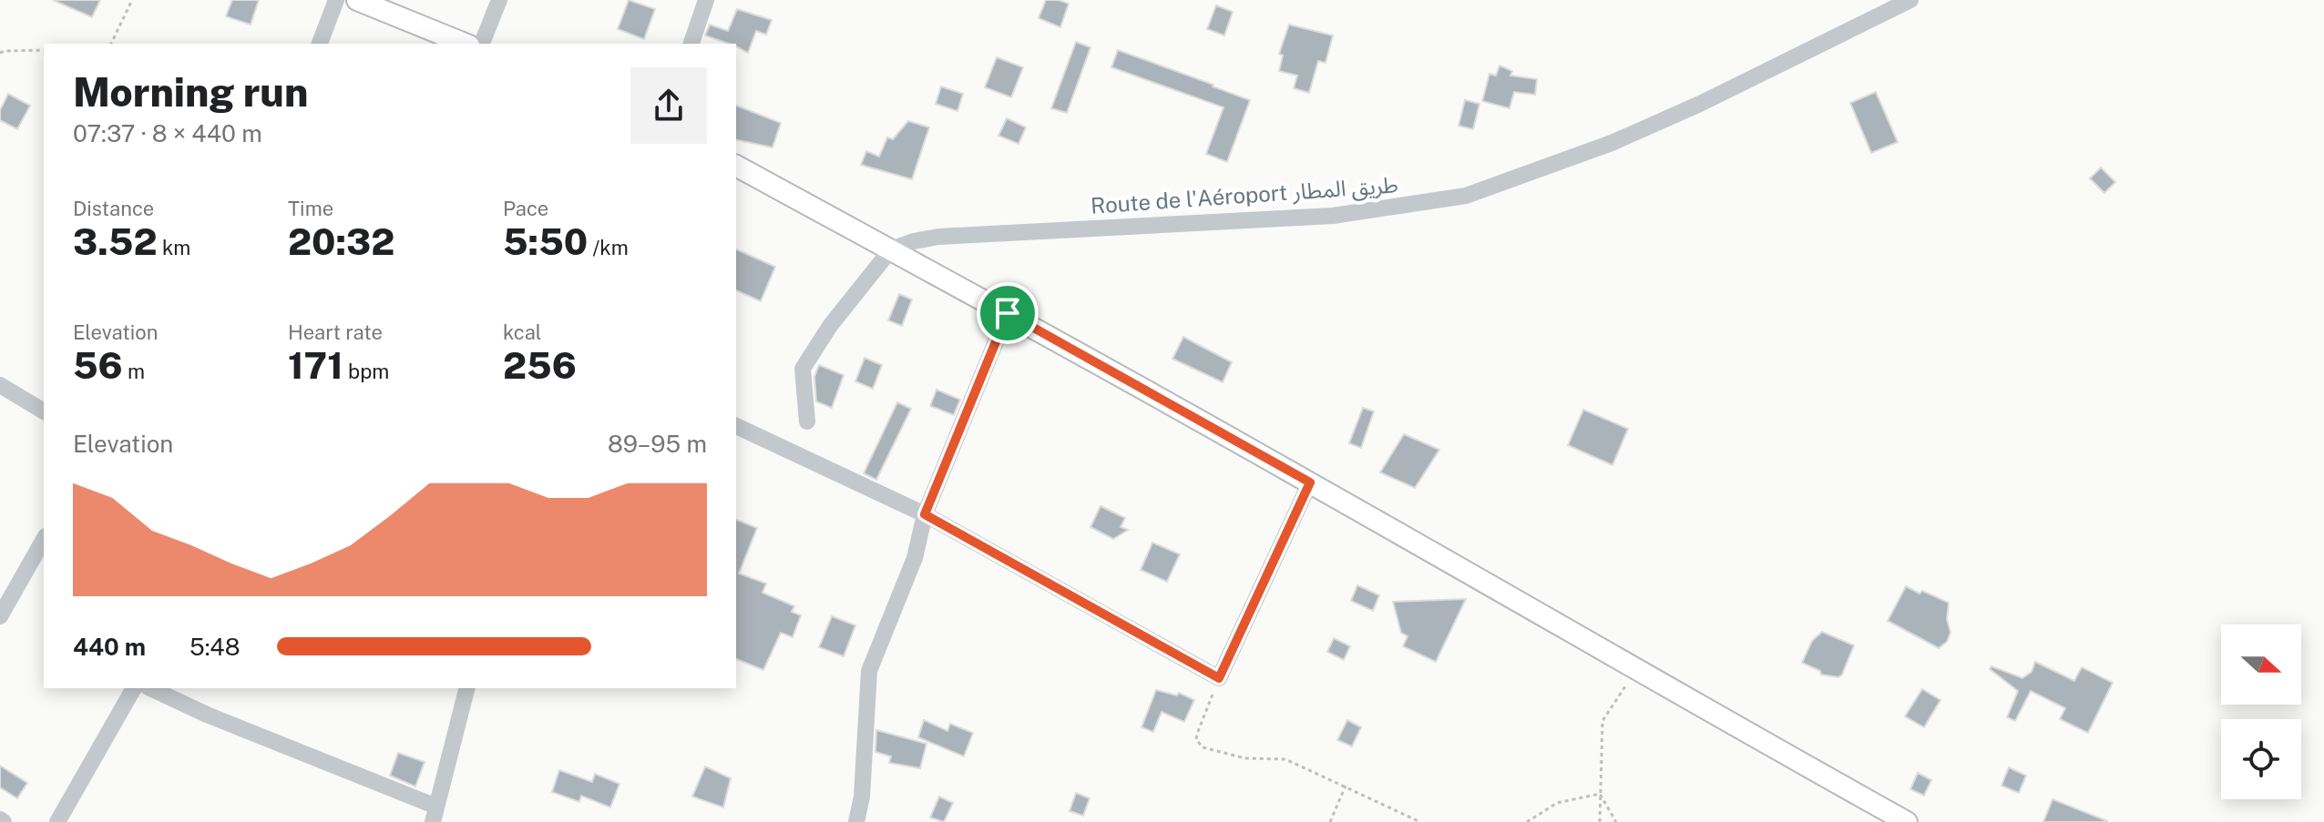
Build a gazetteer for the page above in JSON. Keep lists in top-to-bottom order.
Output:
{
  "streets": {
    "street": ["Route de l'Aéroport طريق المطار"]
  },
  "north": "right",
  "page": {
    "heading": ["Morning run", "07:37 · 8 × 440 m"],
    "stats": [
      ["Distance", "3.52 km"],
      ["Time", "20:32"],
      ["Pace", "5:50 /km"],
      ["Elevation", "56 m"],
      ["Heart rate", "171 bpm"],
      ["kcal", "256"]
    ],
    "chart": ["Elevation", "89–95 m"],
    "list": [
      {
        "name": "440 m",
        "note": "5:48"
      }
    ]
  }
}
